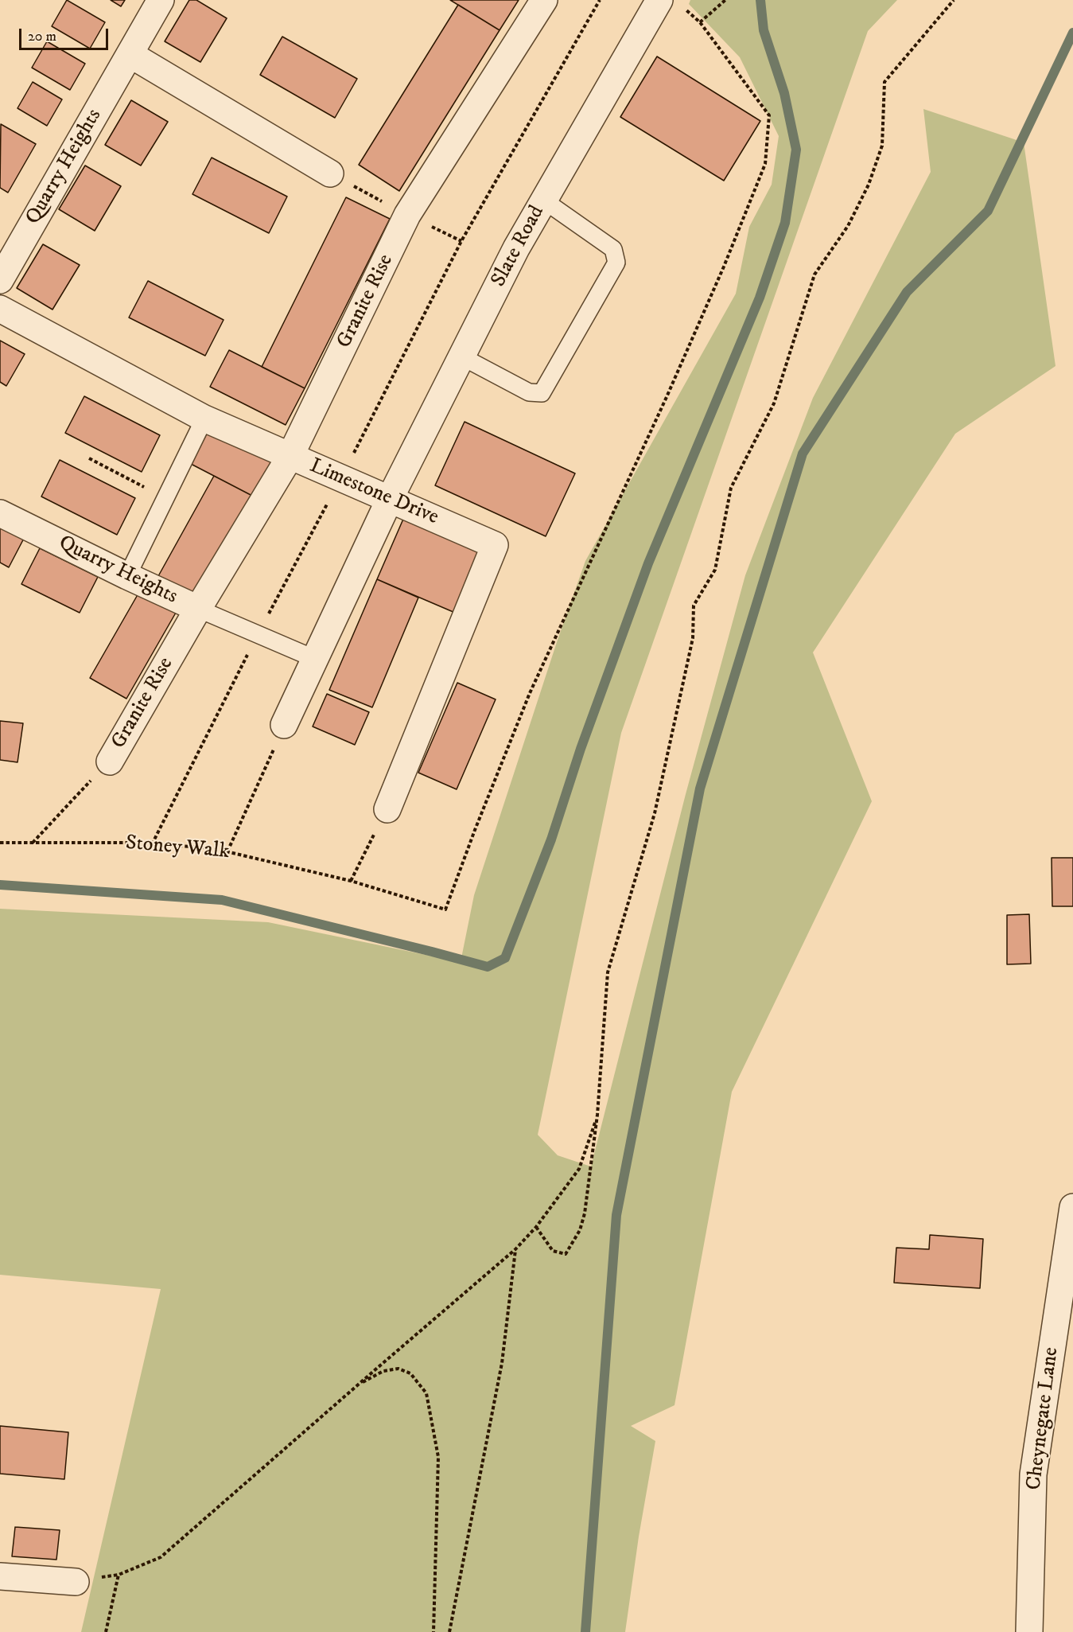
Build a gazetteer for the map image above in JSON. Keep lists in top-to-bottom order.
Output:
{
  "streets": {
    "street": [
      "Quarry Heights",
      "Slate Road",
      "Granite Rise",
      "Limestone Drive",
      "Cheynegate Lane"
    ],
    "path": ["Stoney Walk"]
  },
  "crossings": [
    ["Quarry Heights", "Granite Rise"],
    ["Slate Road", "Limestone Drive"],
    ["Granite Rise", "Limestone Drive"]
  ],
  "scale_bar": "20 m"
}
